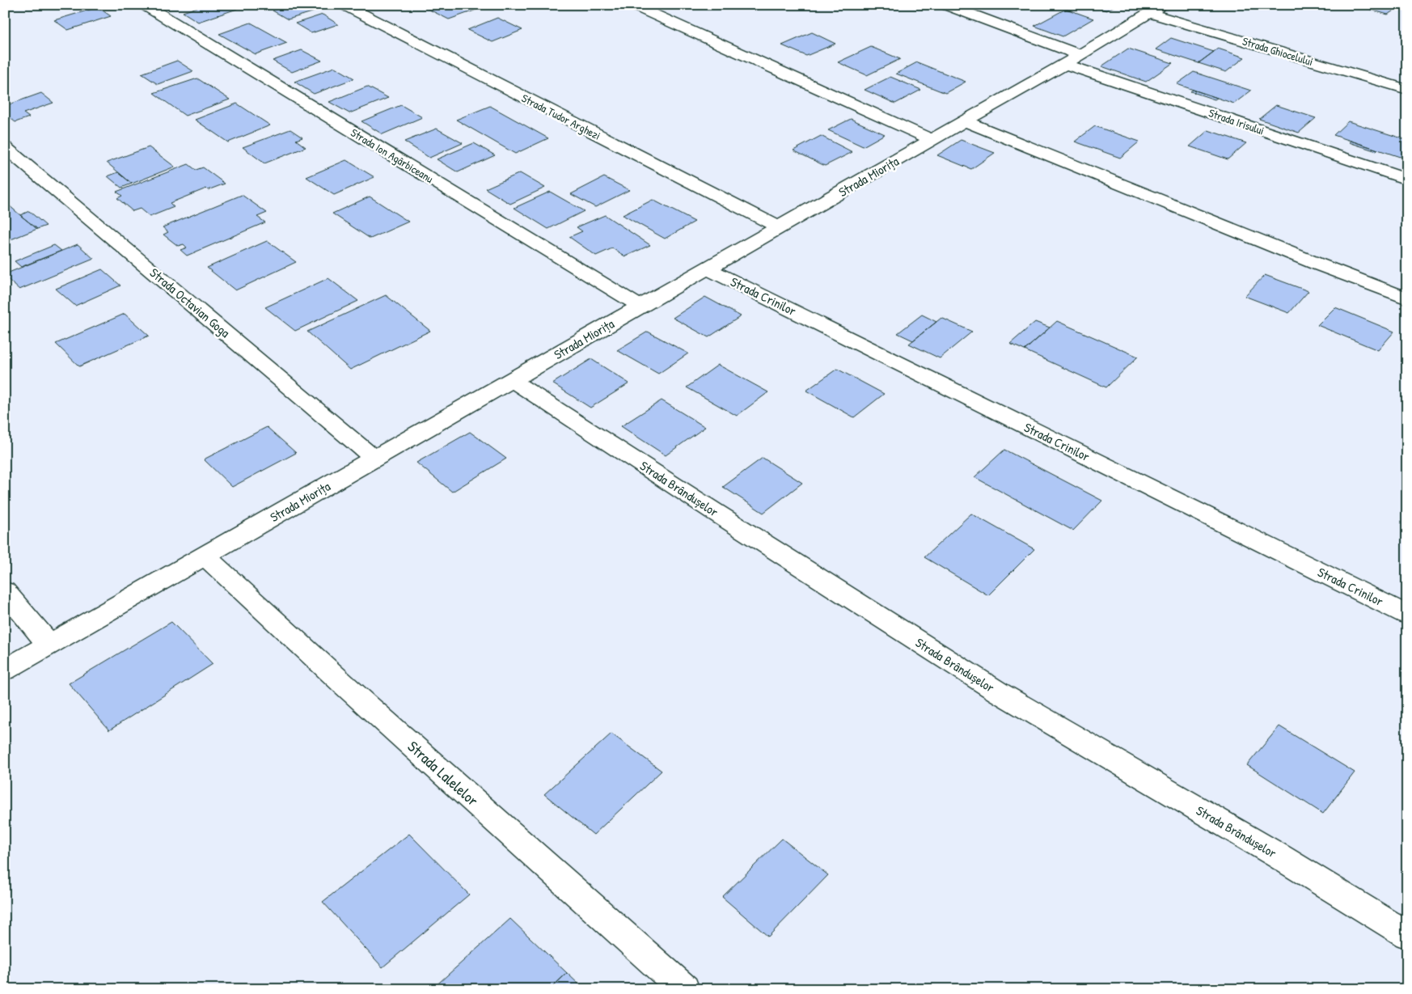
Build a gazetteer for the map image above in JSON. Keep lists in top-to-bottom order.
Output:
{
  "streets": {
    "street": [
      "Strada Ghiocelului",
      "Strada Tudor Arghezi",
      "Strada Irisului",
      "Strada Ion Agârbiceanu",
      "Strada Miorița",
      "Strada Crinilor",
      "Strada Octavian Goga",
      "Strada Brândușelor",
      "Strada Lalelelor"
    ]
  },
  "crossings": [
    ["Strada Ghiocelului", "Strada Miorița"],
    ["Strada Tudor Arghezi", "Strada Miorița"],
    ["Strada Irisului", "Strada Miorița"],
    ["Strada Ion Agârbiceanu", "Strada Miorița"],
    ["Strada Miorița", "Strada Crinilor"],
    ["Strada Miorița", "Strada Octavian Goga"],
    ["Strada Miorița", "Strada Brândușelor"],
    ["Strada Miorița", "Strada Lalelelor"]
  ]
}
